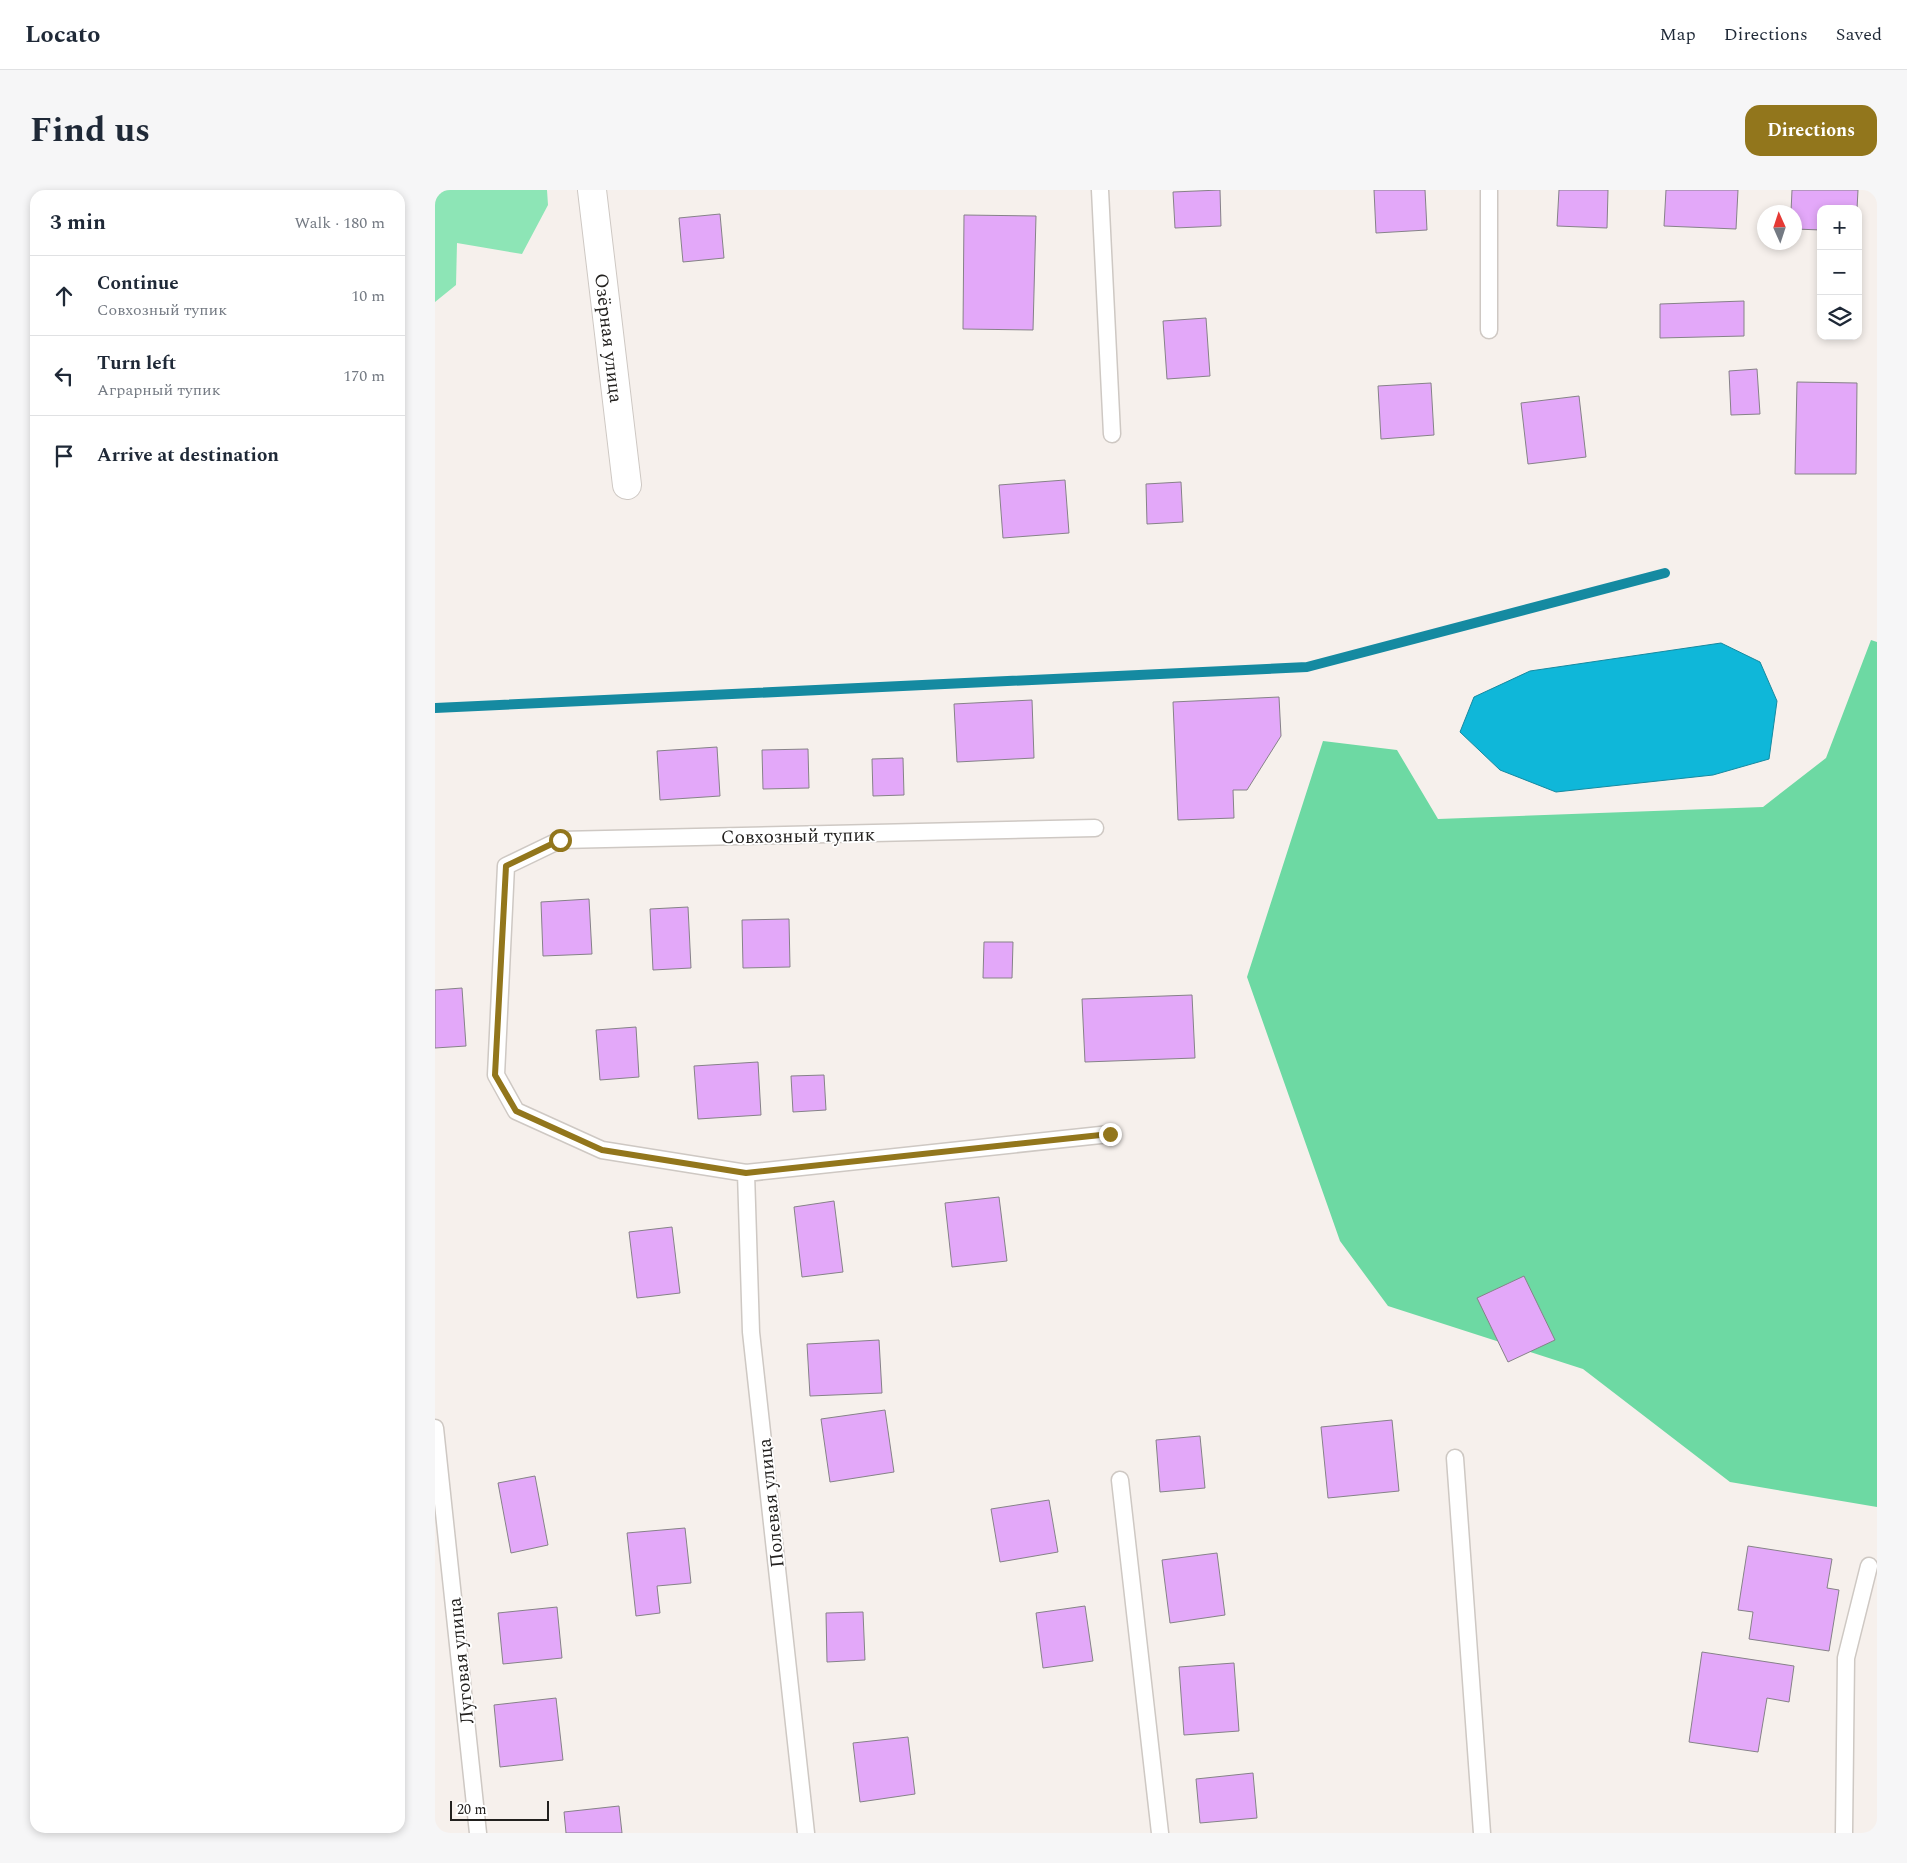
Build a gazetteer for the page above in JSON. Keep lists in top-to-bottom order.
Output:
{
  "streets": {
    "street": ["Озёрная улица"],
    "lane": ["Совхозный тупик", "Полевая улица", "Луговая улица"]
  },
  "crossings": [
    ["Совхозный тупик", "Полевая улица"]
  ],
  "scale_bar": "20 m",
  "north": "top",
  "page": {
    "header": "Locato",
    "nav": ["Map", "Directions", "Saved"],
    "title": "Find us",
    "buttons": "Directions",
    "heading": ["3 min", "Walk · 180 m"],
    "map_buttons": ["+", "−"],
    "list": [
      ["Continue", "Совхозный тупик", "10 m"],
      ["Turn left", "Аграрный тупик", "170 m"],
      "Arrive at destination"
    ],
    "scale": "20 m"
  }
}
